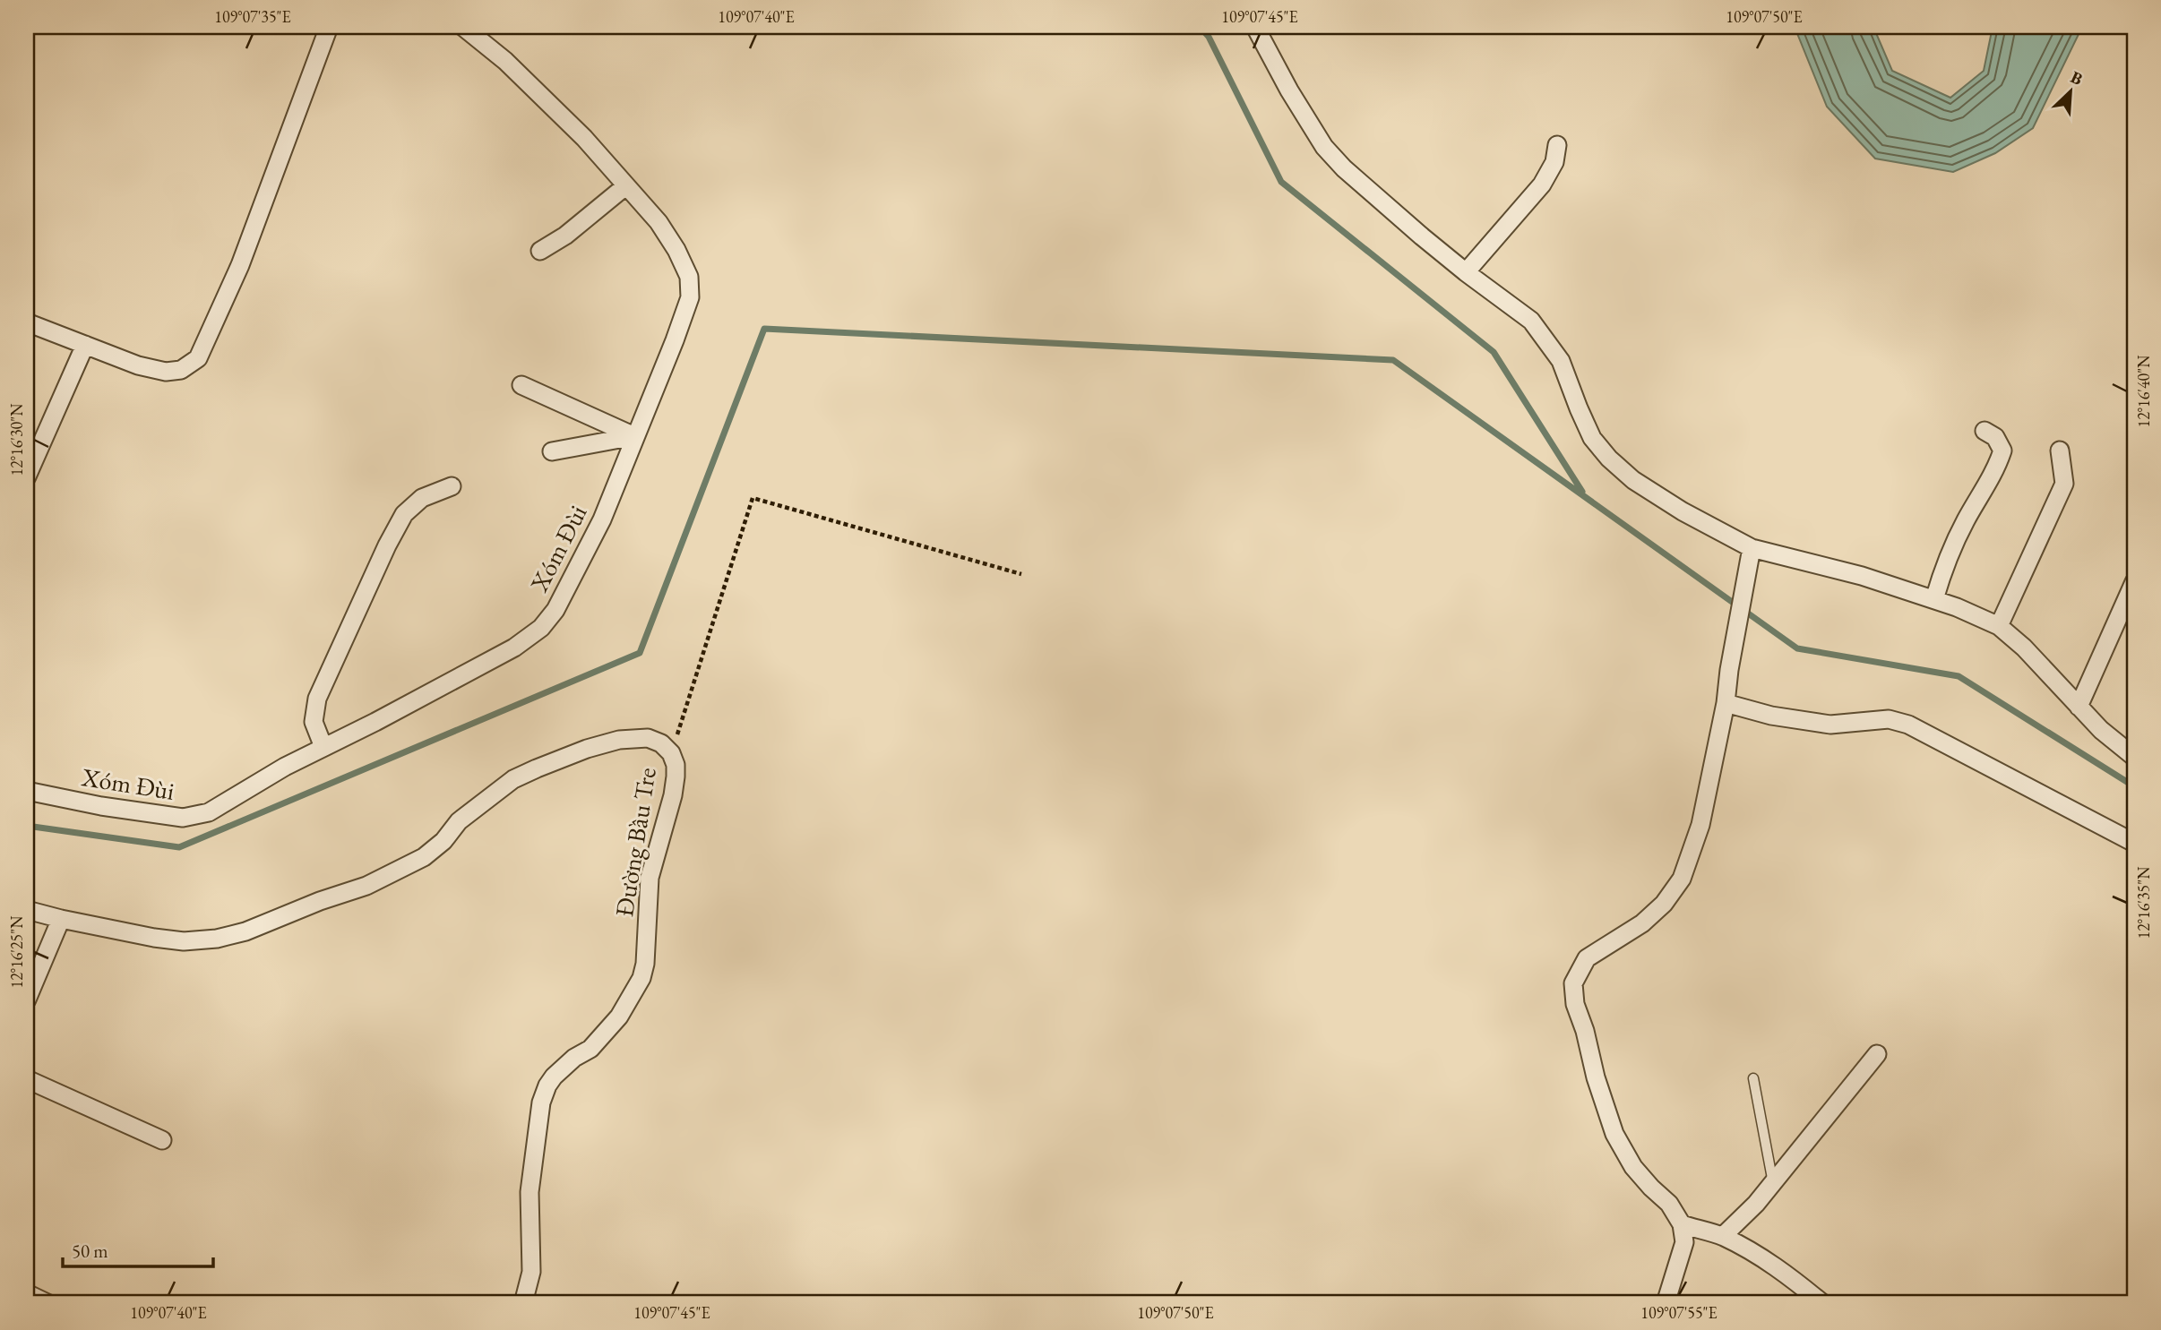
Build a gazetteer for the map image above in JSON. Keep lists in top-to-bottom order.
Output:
{
  "streets": {
    "street": ["Xóm Đùi", "Đường Bầu Tre"]
  },
  "scale_bar": "50 m",
  "north": "top right",
  "coordinates": [
    "109°07'35\"E",
    "109°07'40\"E",
    "109°07'45\"E",
    "109°07'50\"E",
    "12°16'40\"N",
    "12°16'30\"N",
    "12°16'35\"N",
    "12°16'25\"N",
    "109°07'55\"E"
  ]
}
